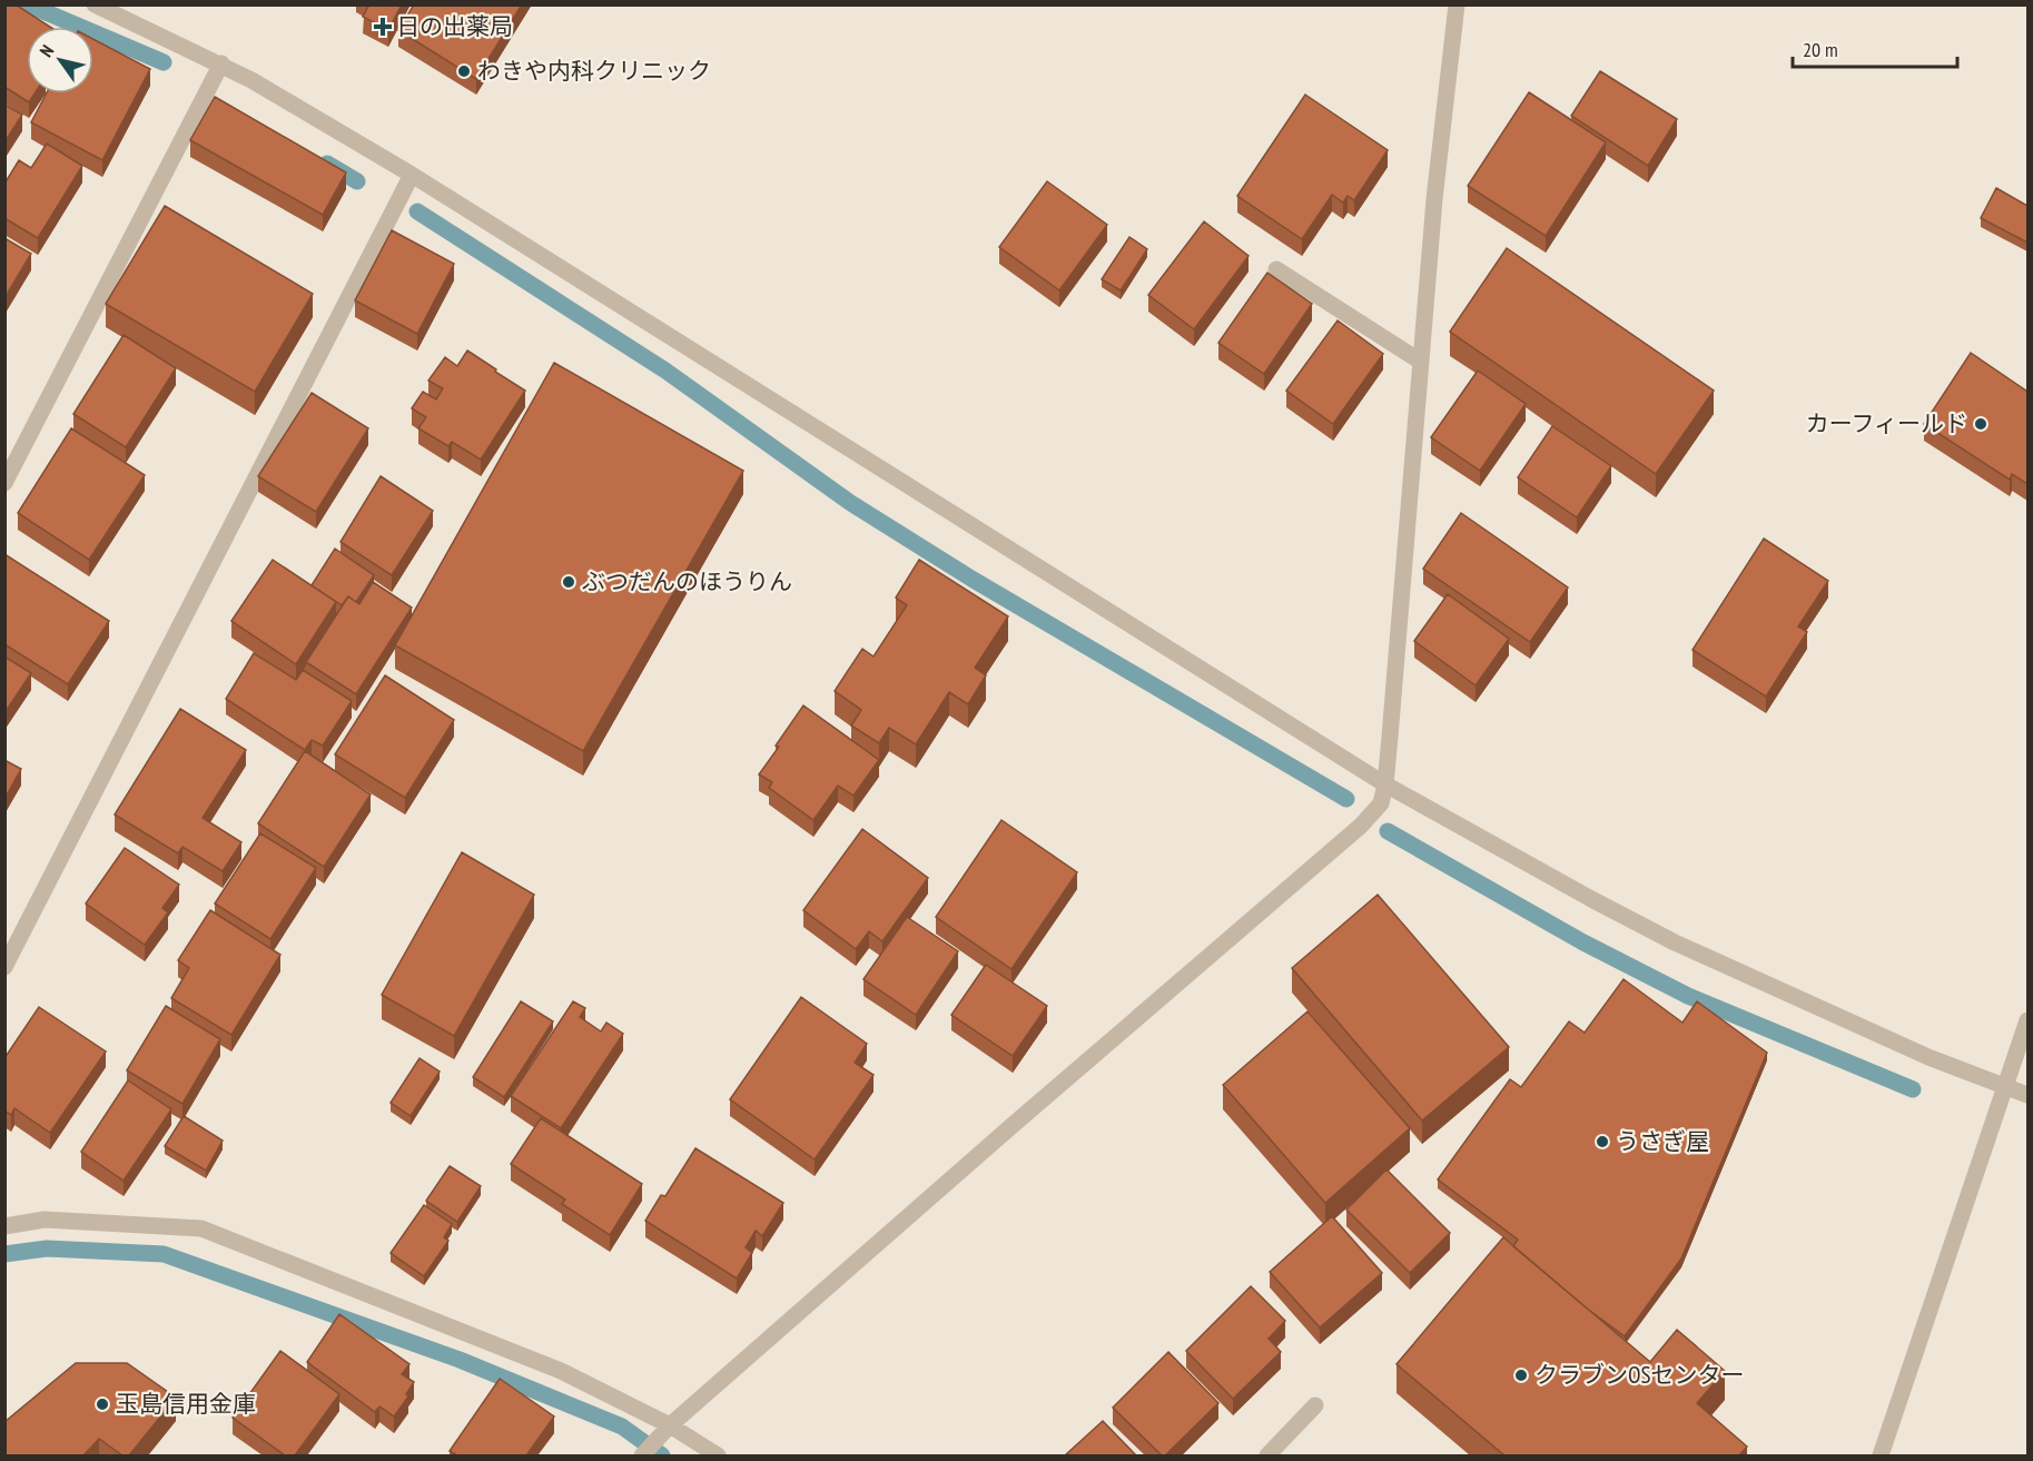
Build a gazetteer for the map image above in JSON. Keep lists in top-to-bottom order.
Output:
{
  "places": {
    "health": ["日の出薬局"],
    "other": [
      "わきや内科クリニック",
      "カーフィールド",
      "ぶつだんのほうりん",
      "うさぎ屋",
      "クラブンOSセンター",
      "玉島信用金庫"
    ]
  },
  "scale_bar": "20 m",
  "north": "top left"
}
